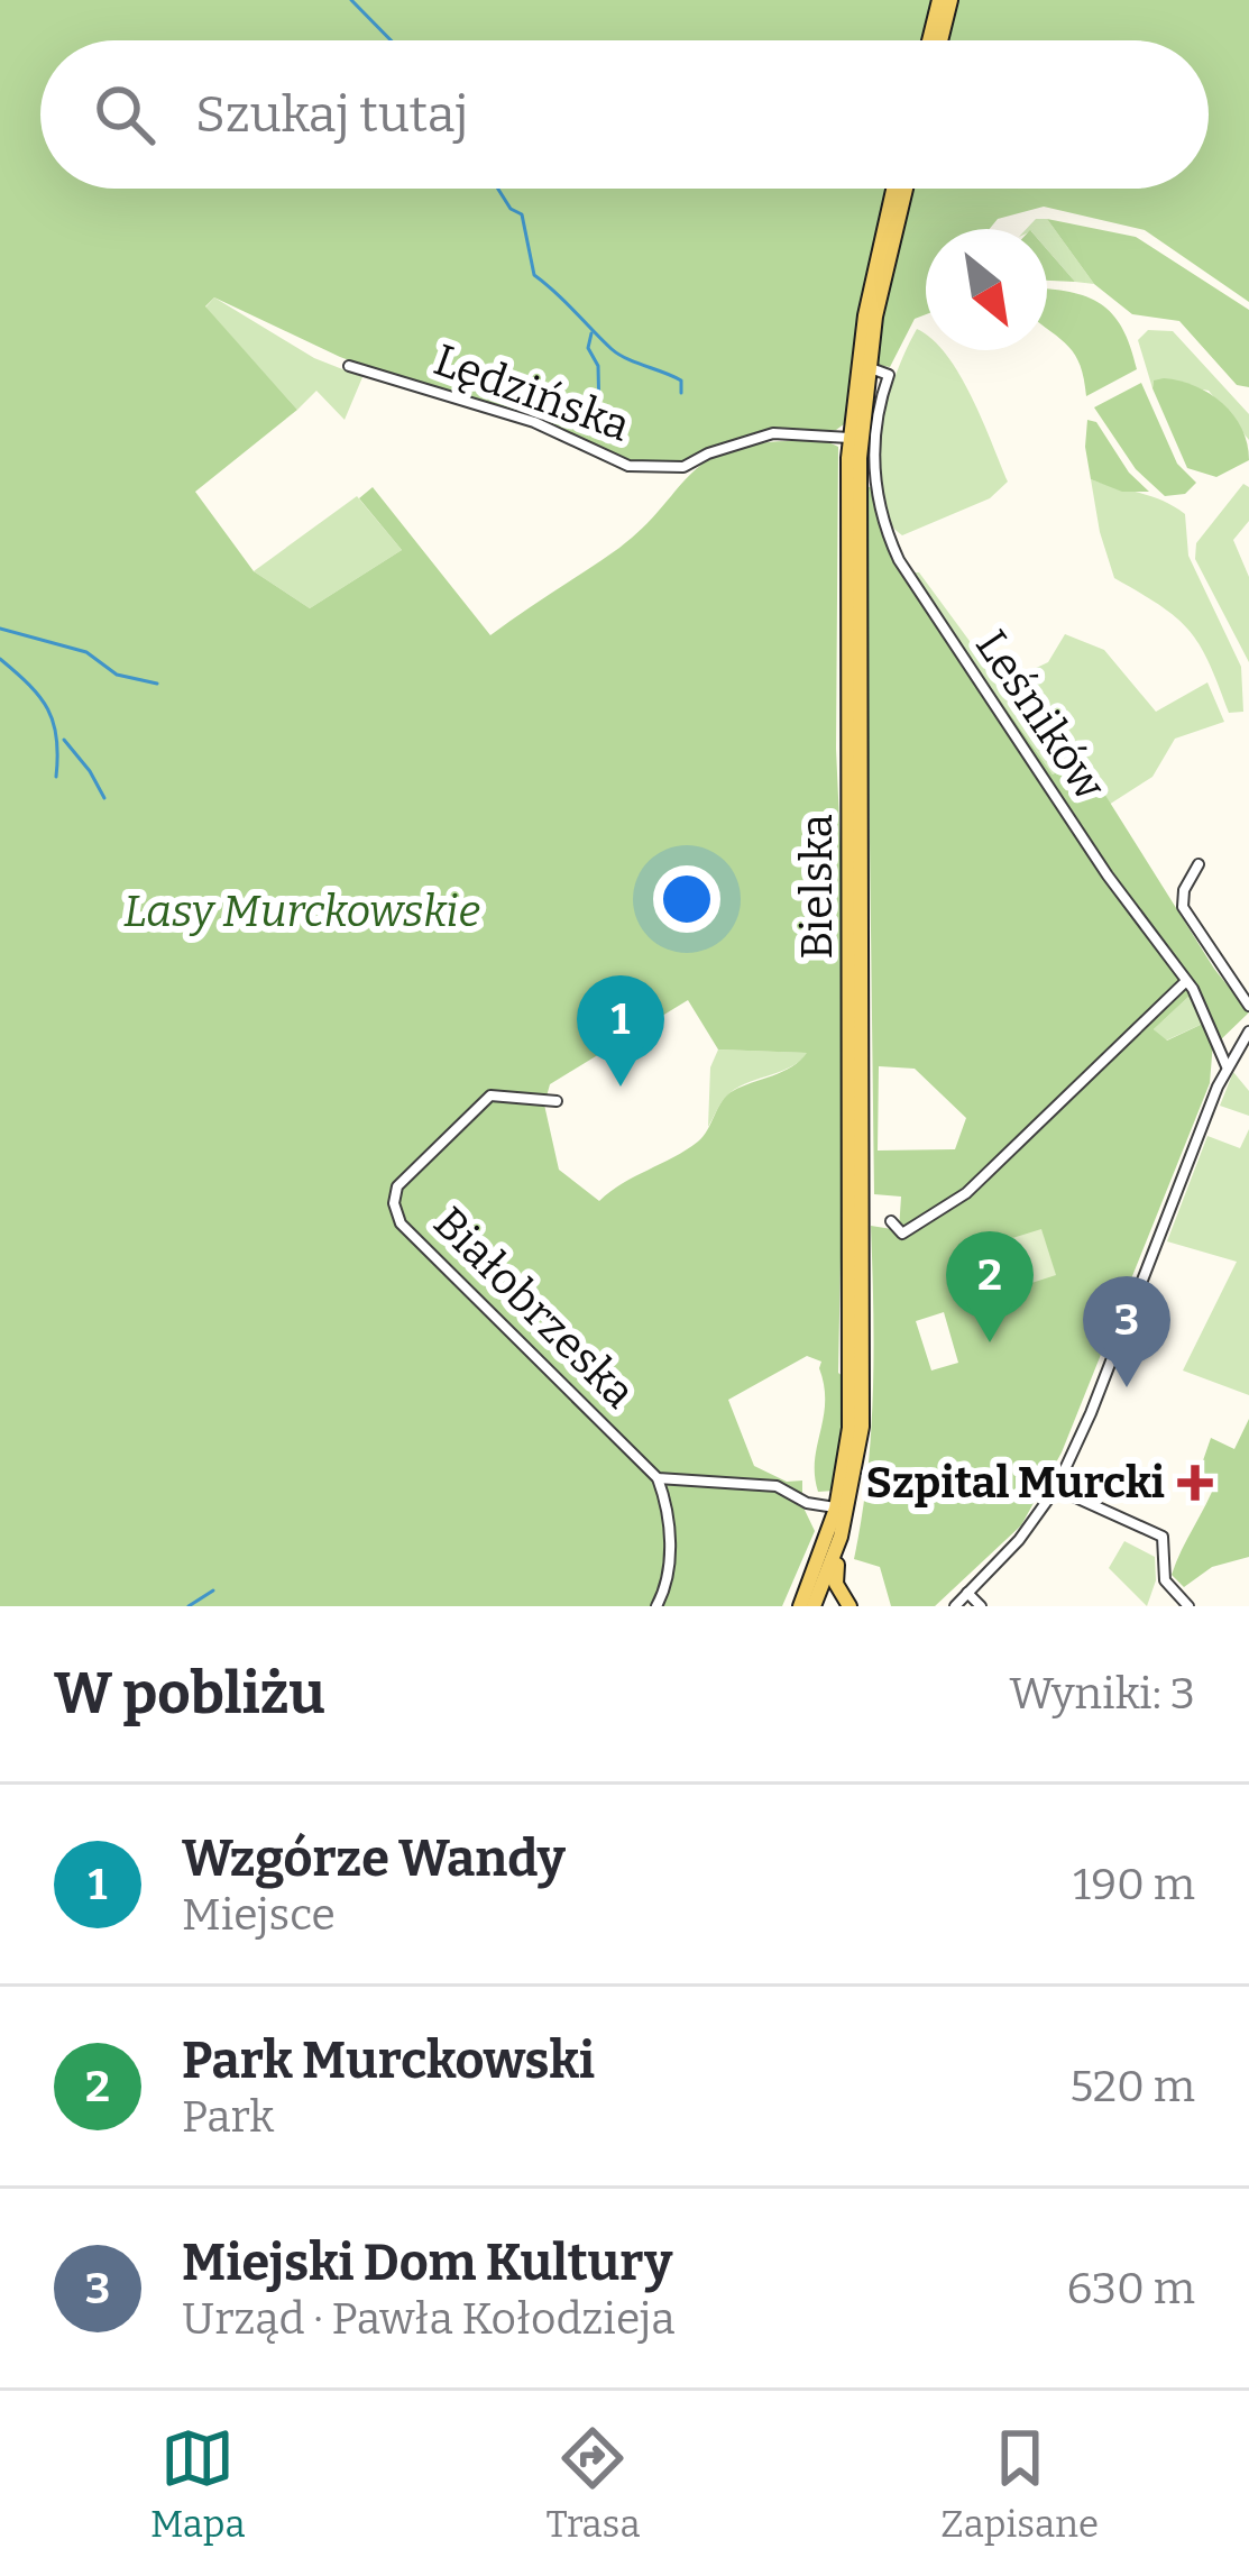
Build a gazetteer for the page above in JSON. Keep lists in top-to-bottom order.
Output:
{
  "streets": {
    "main road": ["Bielska"],
    "street": ["Lędzińska", "Leśników", "Białobrzeska"]
  },
  "crossings": [
    ["Lędzińska", "Bielska"],
    ["Leśników", "Bielska"]
  ],
  "parks": ["Lasy Murckowskie"],
  "places": {
    "health": ["Szpital Murcki"]
  },
  "north": "bottom right",
  "page": {
    "search": "Szukaj tutaj",
    "pins": ["1", "2", "3"],
    "heading": ["W pobliżu", "Wyniki: 3"],
    "list": [
      {
        "mark": "1",
        "name": "Wzgórze Wandy",
        "note": "Miejsce",
        "value": "190 m"
      },
      {
        "mark": "2",
        "name": "Park Murckowski",
        "note": "Park",
        "value": "520 m"
      },
      {
        "mark": "3",
        "name": "Miejski Dom Kultury",
        "note": "Urząd · Pawła Kołodzieja",
        "value": "630 m"
      }
    ],
    "nav": ["Mapa", "Trasa", "Zapisane"]
  }
}
